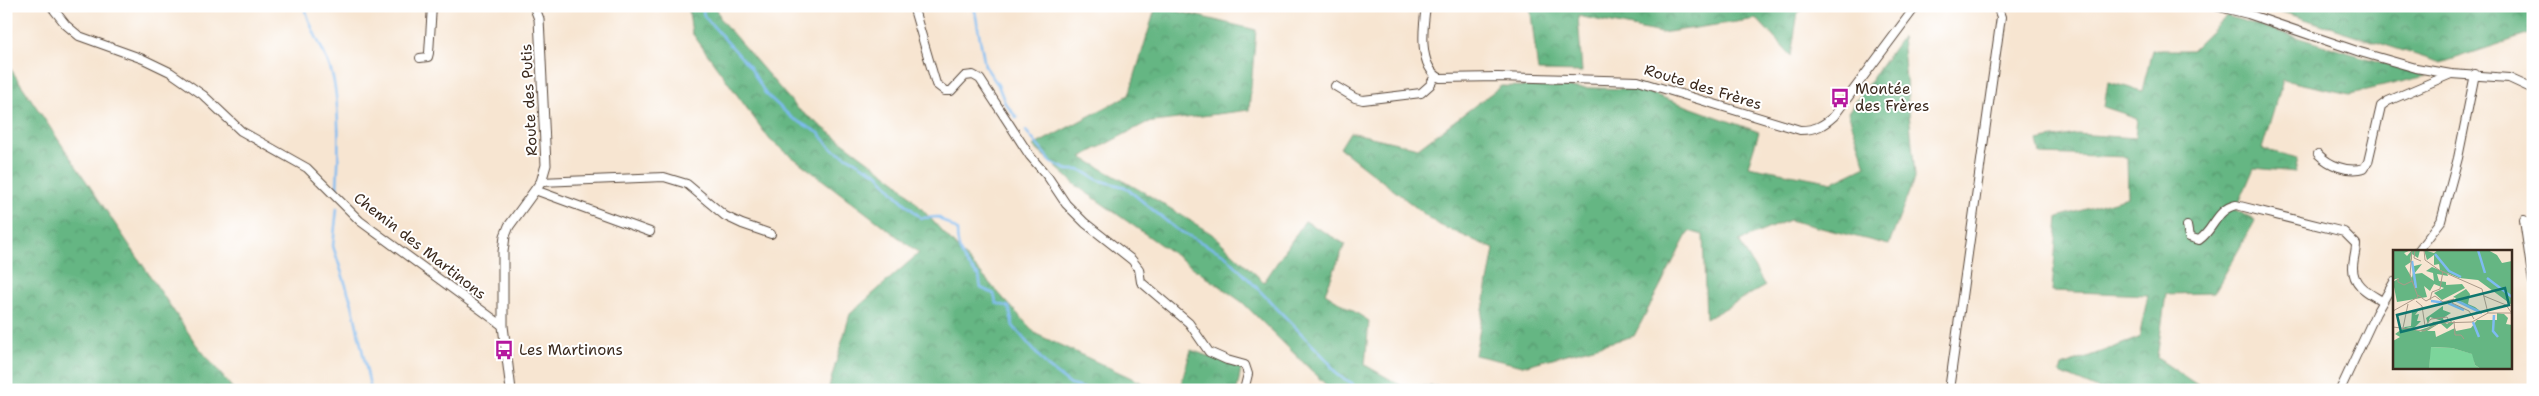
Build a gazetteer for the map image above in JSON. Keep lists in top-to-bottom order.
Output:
{
  "streets": {
    "street": ["Route des Frères", "Route des Putis", "Chemin des Martinons"]
  },
  "crossings": [
    ["Route des Putis", "Chemin des Martinons"]
  ],
  "places": {
    "bus stop": ["Montée des Frères", "Les Martinons"]
  }
}
